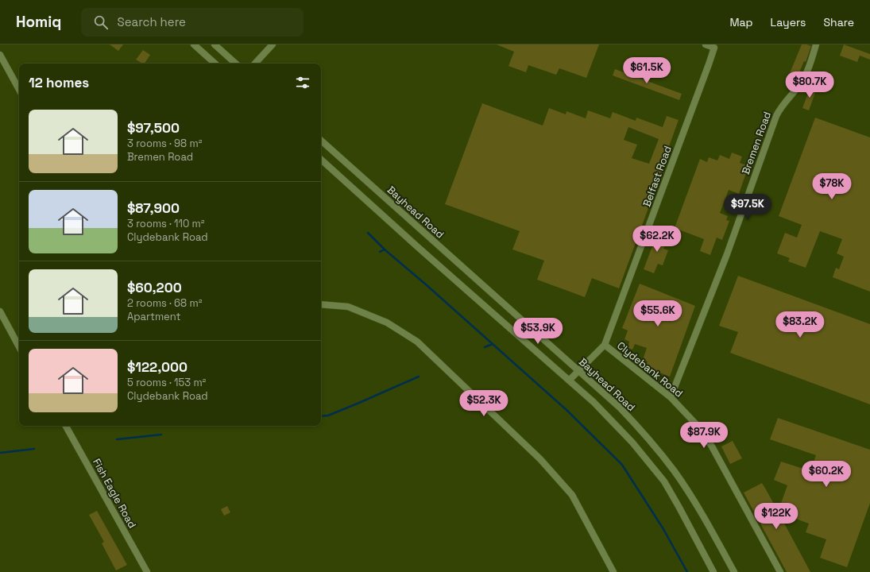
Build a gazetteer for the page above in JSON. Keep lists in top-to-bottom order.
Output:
{
  "streets": {
    "street": [
      "Bremen Road",
      "Belfast Road",
      "Bayhead Road",
      "Clydebank Road",
      "Fish Eagle Road"
    ]
  },
  "crossings": [
    ["Bremen Road", "Clydebank Road"],
    ["Belfast Road", "Bayhead Road"],
    ["Belfast Road", "Clydebank Road"]
  ],
  "page": {
    "header": "Homiq",
    "search": "Search here",
    "nav": ["Map", "Layers", "Share"],
    "price": [
      "$61.5K",
      "$80.7K",
      "$78K",
      "$97.5K",
      "$62.2K",
      "$55.6K",
      "$83.2K",
      "$53.9K",
      "$52.3K",
      "$87.9K",
      "$60.2K",
      "$122K"
    ],
    "heading": "12 homes",
    "list": [
      {
        "name": "$97,500",
        "note": "3 rooms · 98 m² · Bremen Road"
      },
      {
        "name": "$87,900",
        "note": "3 rooms · 110 m² · Clydebank Road"
      },
      {
        "name": "$60,200",
        "note": "2 rooms · 68 m² · Apartment"
      },
      {
        "name": "$122,000",
        "note": "5 rooms · 153 m² · Clydebank Road"
      }
    ]
  }
}
